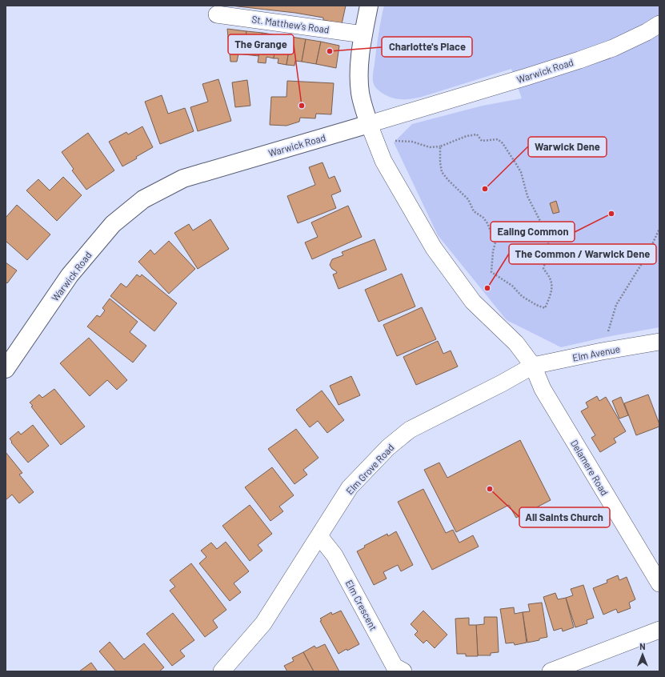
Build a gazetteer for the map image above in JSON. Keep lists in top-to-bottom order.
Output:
{
  "streets": {
    "street": [
      "St. Matthew's Road",
      "Warwick Road",
      "Elm Avenue",
      "Delamere Road",
      "Elm Grove Road",
      "Elm Crescent"
    ]
  },
  "crossings": [
    ["Warwick Road", "Delamere Road"],
    ["Elm Avenue", "Delamere Road"],
    ["Elm Avenue", "Elm Grove Road"],
    ["Delamere Road", "Elm Grove Road"],
    ["Elm Grove Road", "Elm Crescent"]
  ],
  "places": [
    "Charlotte's Place",
    "The Grange",
    "Warwick Dene",
    "Ealing Common",
    "The Common / Warwick Dene",
    "All Saints Church"
  ],
  "north": "top"
}
